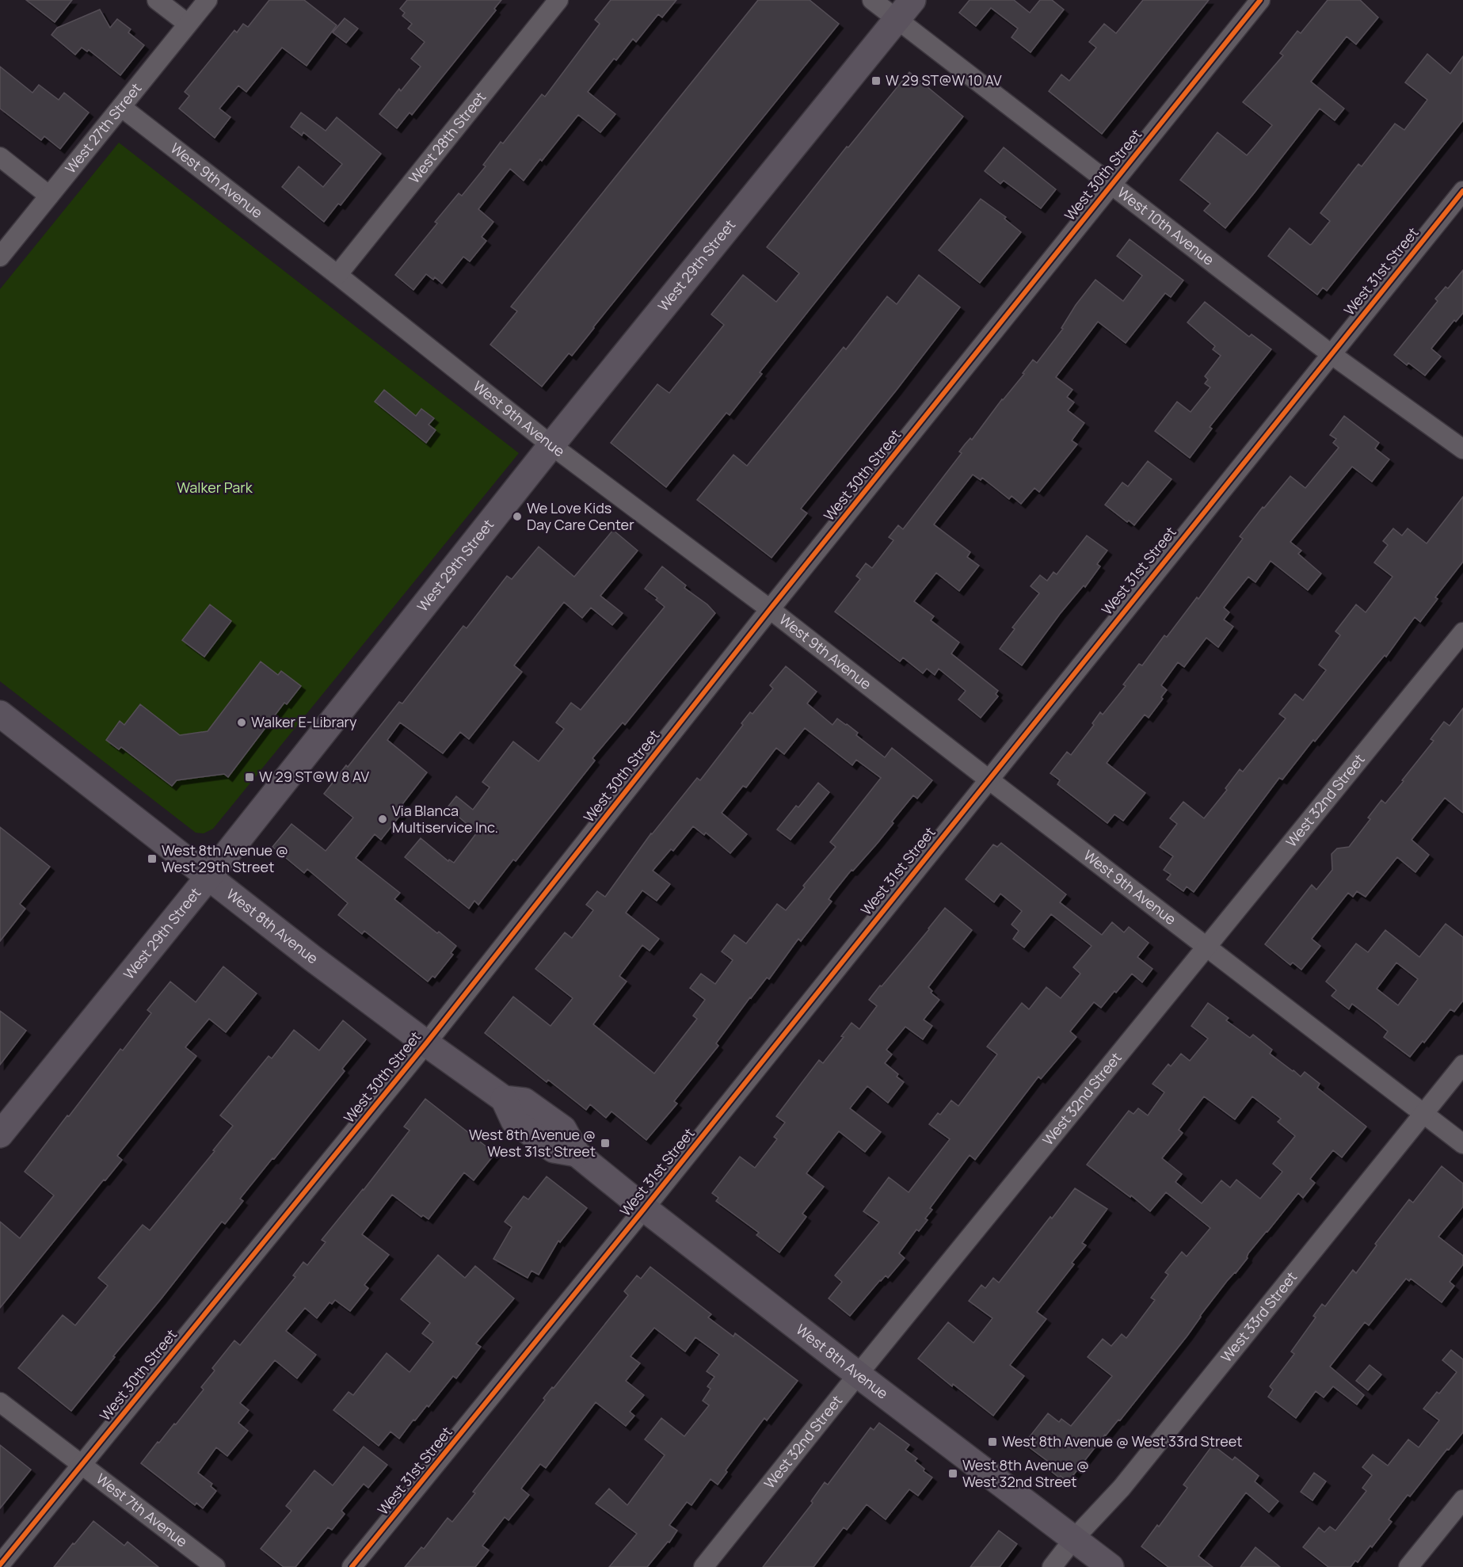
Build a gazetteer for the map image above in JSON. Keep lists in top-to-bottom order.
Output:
{
  "streets": {
    "street": [
      "West 27th Street",
      "West 28th Street",
      "West 30th Street",
      "West 9th Avenue",
      "West 10th Avenue",
      "West 29th Street",
      "West 31st Street",
      "West 32nd Street",
      "West 8th Avenue",
      "West 33rd Street",
      "West 7th Avenue"
    ]
  },
  "crossings": [
    ["West 27th Street", "West 9th Avenue"],
    ["West 28th Street", "West 9th Avenue"],
    ["West 30th Street", "West 9th Avenue"],
    ["West 30th Street", "West 10th Avenue"],
    ["West 30th Street", "West 8th Avenue"],
    ["West 30th Street", "West 7th Avenue"],
    ["West 9th Avenue", "West 29th Street"],
    ["West 9th Avenue", "West 31st Street"],
    ["West 9th Avenue", "West 32nd Street"],
    ["West 9th Avenue", "West 33rd Street"],
    ["West 10th Avenue", "West 29th Street"],
    ["West 10th Avenue", "West 31st Street"],
    ["West 29th Street", "West 8th Avenue"],
    ["West 31st Street", "West 8th Avenue"],
    ["West 32nd Street", "West 8th Avenue"],
    ["West 8th Avenue", "West 33rd Street"]
  ],
  "parks": ["Walker Park"],
  "places": {
    "transit": [
      "W 29 ST@W 10 AV",
      "W 29 ST@W 8 AV",
      "West 8th Avenue @ West 29th Street",
      "West 8th Avenue @ West 31st Street",
      "West 8th Avenue @ West 33rd Street",
      "West 8th Avenue @ West 32nd Street"
    ],
    "other": ["We Love Kids Day Care Center", "Walker E-Library", "Via Blanca Multiservice Inc."]
  }
}
